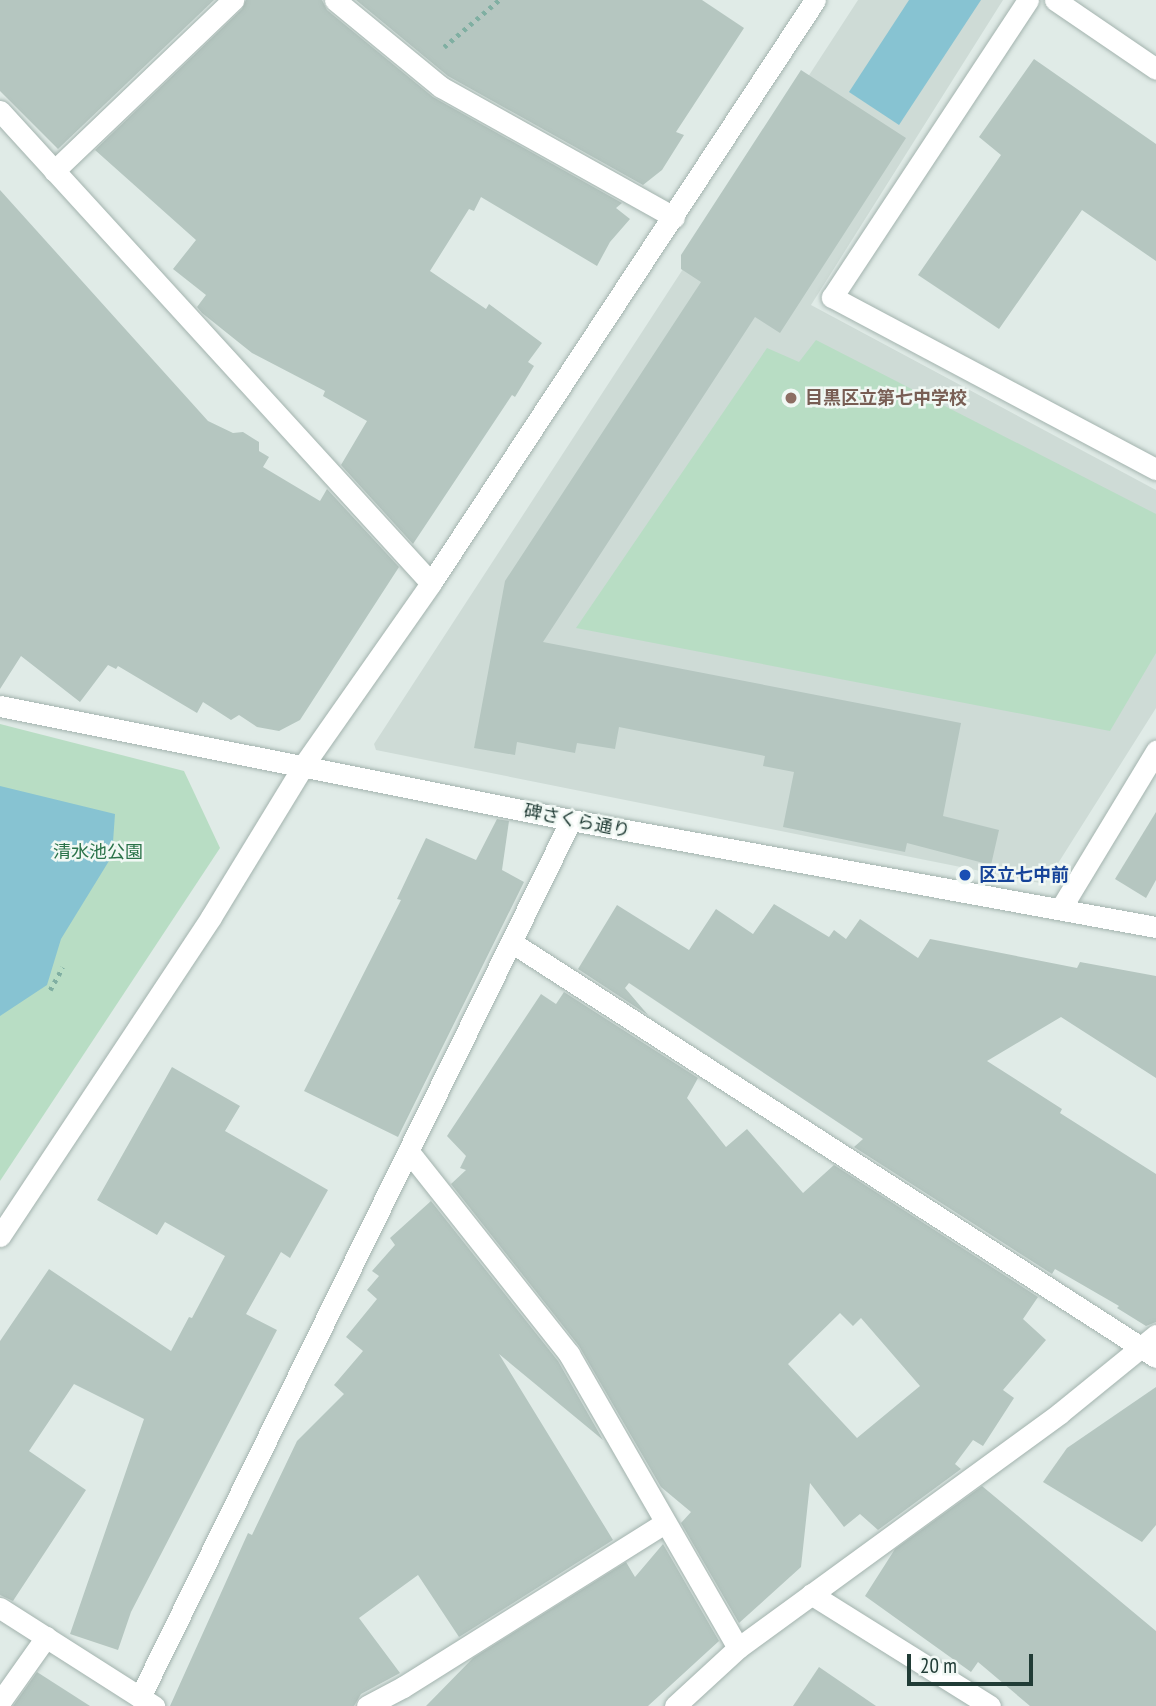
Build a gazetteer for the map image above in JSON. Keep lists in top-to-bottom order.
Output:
{
  "streets": {
    "street": ["碑さくら通り"]
  },
  "parks": ["清水池公園"],
  "places": ["目黒区立第七中学校", "区立七中前"],
  "scale_bar": "20 m"
}
